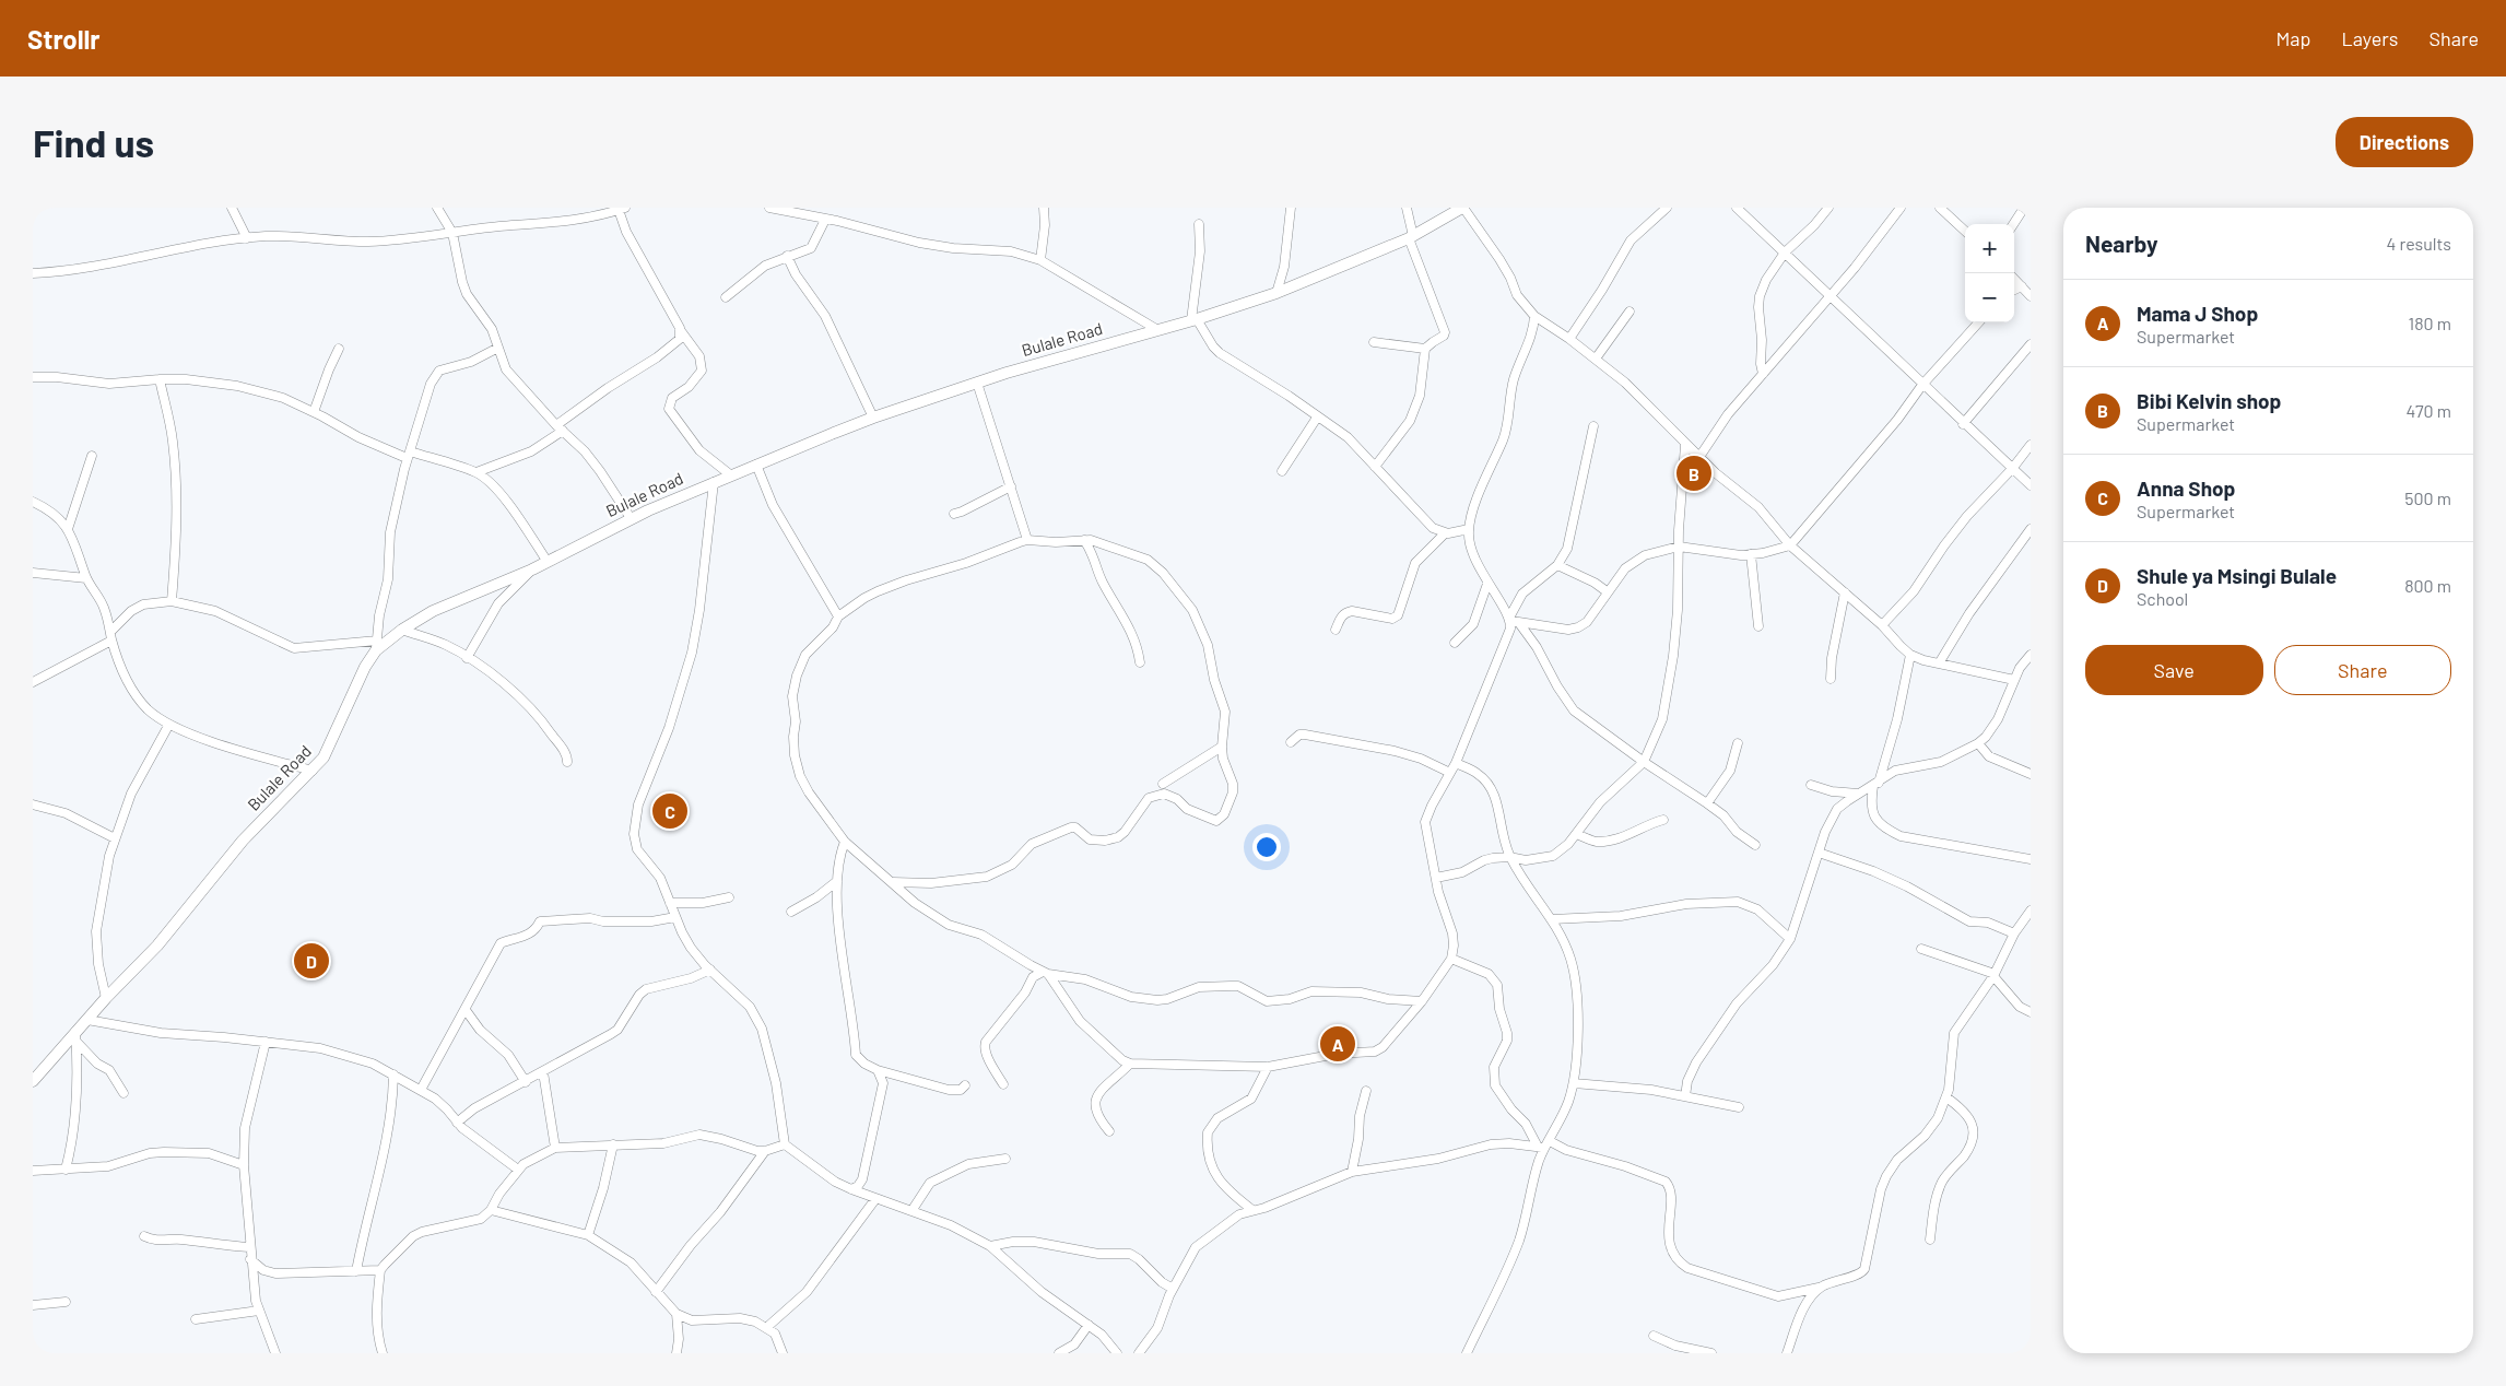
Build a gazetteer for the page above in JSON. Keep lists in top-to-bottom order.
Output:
{
  "streets": {
    "street": ["Bulale Road"]
  },
  "page": {
    "header": "Strollr",
    "nav": ["Map", "Layers", "Share"],
    "buttons": [
      "Directions",
      ["Save", "Share"]
    ],
    "title": "Find us",
    "heading": ["Nearby", "4 results"],
    "map_buttons": ["+", "−"],
    "list": [
      {
        "mark": "A",
        "name": "Mama J Shop",
        "note": "Supermarket",
        "value": "180 m"
      },
      {
        "mark": "B",
        "name": "Bibi Kelvin shop",
        "note": "Supermarket",
        "value": "470 m"
      },
      {
        "mark": "C",
        "name": "Anna Shop",
        "note": "Supermarket",
        "value": "500 m"
      },
      {
        "mark": "D",
        "name": "Shule ya Msingi Bulale",
        "note": "School",
        "value": "800 m"
      }
    ],
    "pins": [
      "B",
      "C",
      "D",
      "A"
    ]
  }
}
